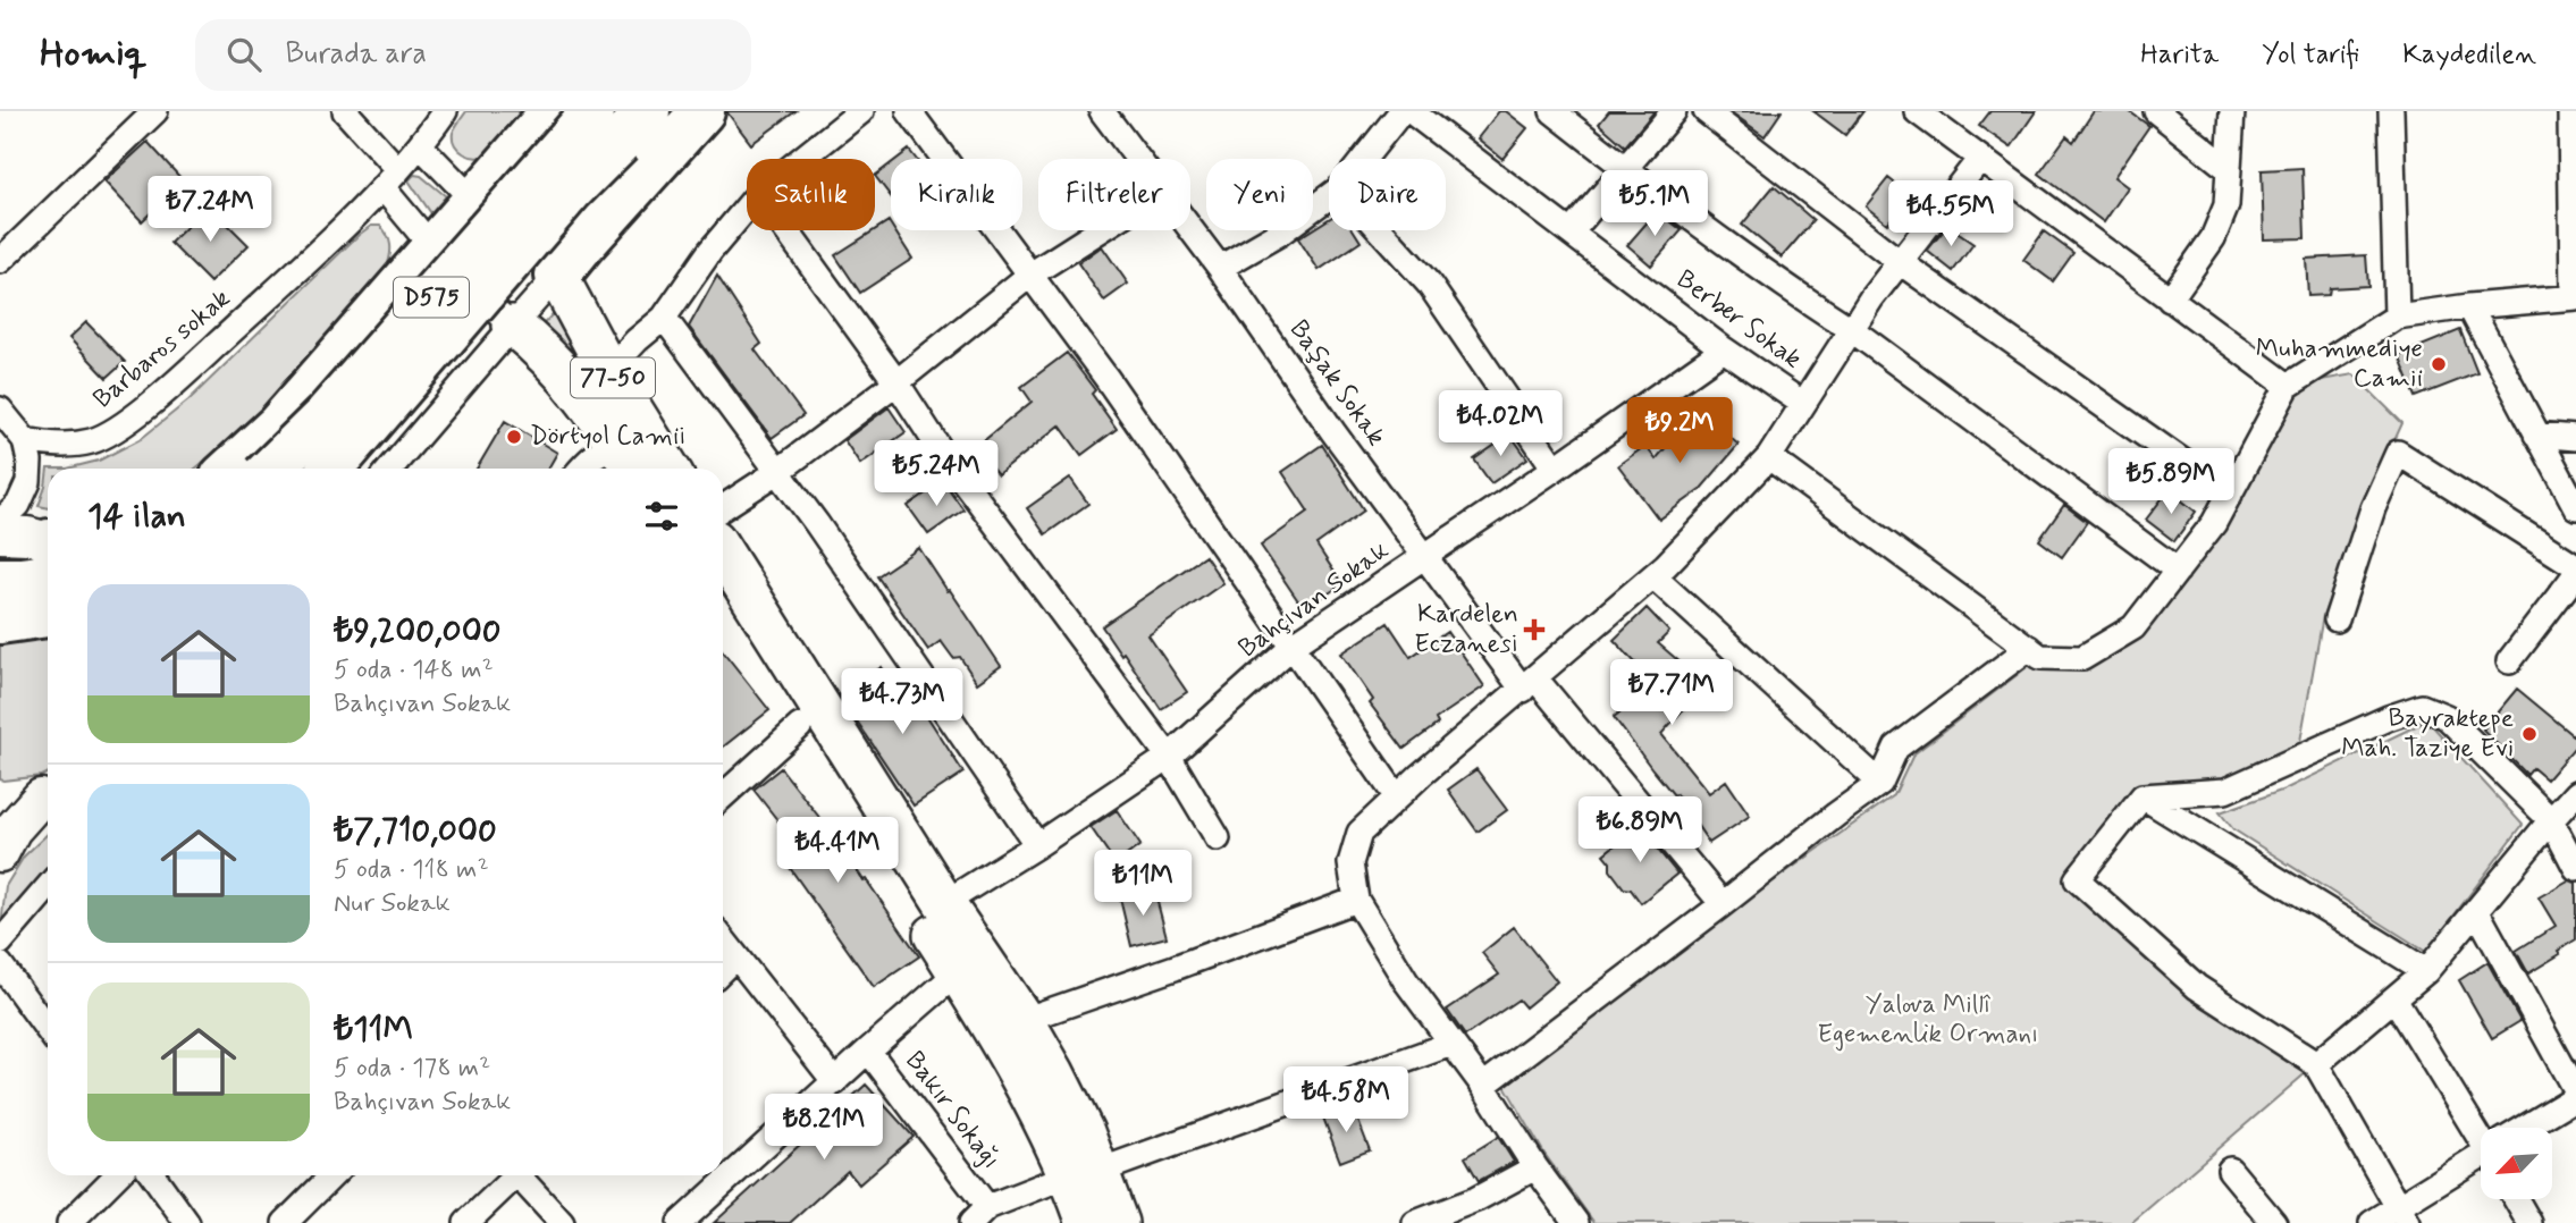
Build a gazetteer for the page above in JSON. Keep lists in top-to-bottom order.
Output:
{
  "streets": {
    "highway": ["D575"],
    "main road": ["77-50"],
    "street": [
      "Berber Sokak",
      "Barbaros sokak",
      "Başak Sokak",
      "Bahçıvan Sokak",
      "Bakır Sokağı"
    ]
  },
  "crossings": [
    ["Berber Sokak", "Bahçıvan Sokak"],
    ["Başak Sokak", "Bahçıvan Sokak"]
  ],
  "parks": ["Yalova Millî Egemenlik Ormanı"],
  "places": {
    "other": ["Muhammediye Camii", "Dörtyol Camii", "Bayraktepe Mah. Taziye Evi"],
    "health": ["Kardelen Eczanesi"]
  },
  "north": "bottom left",
  "page": {
    "header": "Homiq",
    "search": "Burada ara",
    "nav": ["Harita", "Yol tarifi", "Kaydedilen"],
    "chip": [
      "Satılık",
      "Kiralık",
      "Filtreler",
      "Yeni",
      "Daire"
    ],
    "price": [
      "₺5.1M",
      "₺7.24M",
      "₺4.55M",
      "₺4.02M",
      "₺9.2M",
      "₺5.24M",
      "₺5.89M",
      "₺7.71M",
      "₺4.73M",
      "₺6.89M",
      "₺4.41M",
      "₺11M",
      "₺4.58M",
      "₺8.21M"
    ],
    "heading": "14 ilan",
    "list": [
      {
        "name": "₺9,200,000",
        "note": "5 oda · 148 m² · Bahçıvan Sokak"
      },
      {
        "name": "₺7,710,000",
        "note": "5 oda · 118 m² · Nur Sokak"
      },
      {
        "name": "₺11M",
        "note": "5 oda · 178 m² · Bahçıvan Sokak"
      }
    ]
  }
}
